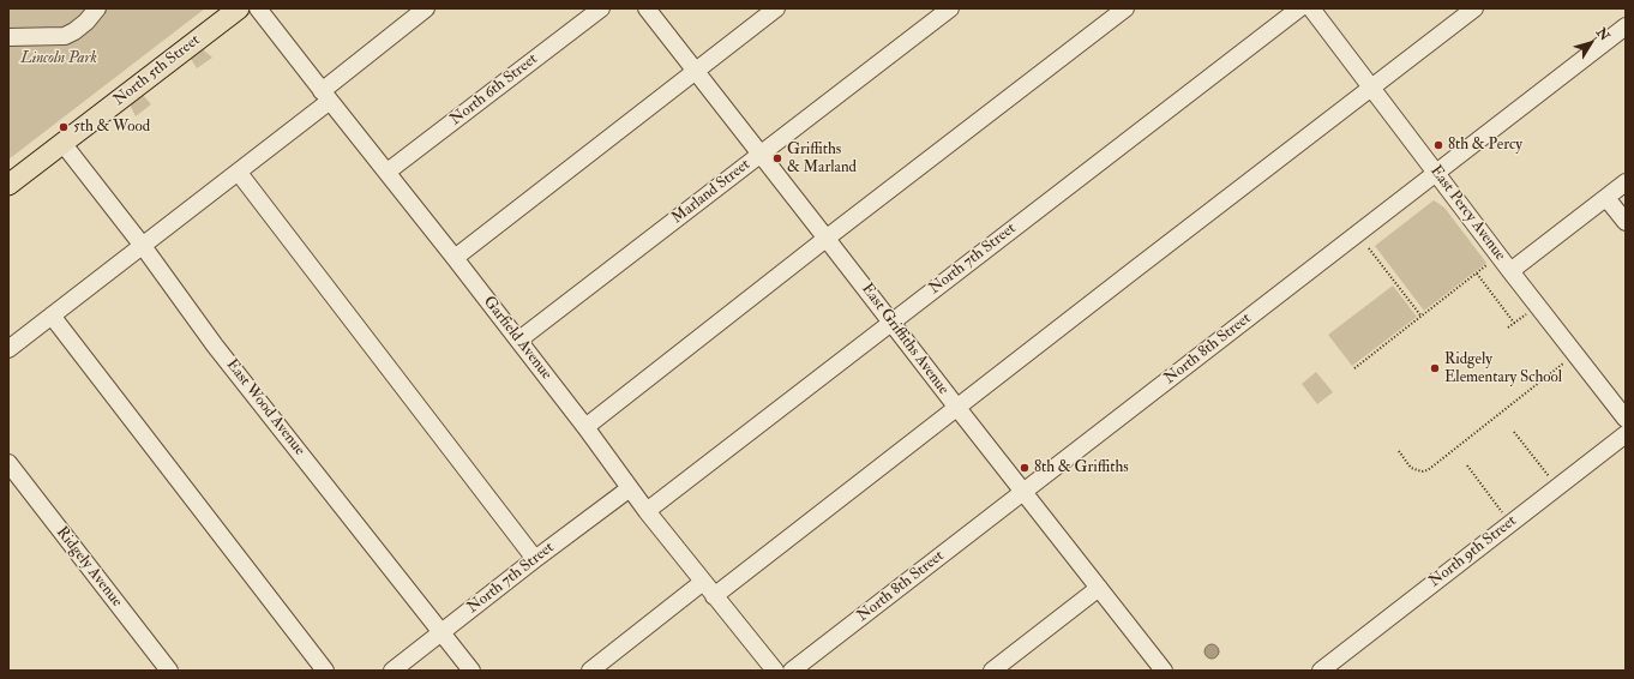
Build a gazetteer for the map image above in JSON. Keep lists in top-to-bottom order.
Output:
{
  "streets": {
    "main road": ["North 5th Street"],
    "street": [
      "North 6th Street",
      "Marland Street",
      "East Percy Avenue",
      "North 7th Street",
      "Garfield Avenue",
      "East Griffiths Avenue",
      "North 8th Street",
      "East Wood Avenue",
      "North 9th Street",
      "Ridgely Avenue"
    ]
  },
  "crossings": [
    ["North 5th Street", "East Wood Avenue"],
    ["North 6th Street", "Garfield Avenue"],
    ["Marland Street", "Garfield Avenue"],
    ["Marland Street", "East Griffiths Avenue"],
    ["East Percy Avenue", "North 8th Street"],
    ["North 7th Street", "Garfield Avenue"],
    ["North 7th Street", "East Griffiths Avenue"],
    ["North 7th Street", "East Wood Avenue"],
    ["East Griffiths Avenue", "North 8th Street"]
  ],
  "parks": ["Lincoln Park"],
  "places": [
    "5th & Wood",
    "8th & Percy",
    "Griffiths & Marland",
    "Ridgely Elementary School",
    "8th & Griffiths"
  ],
  "north": "top right"
}
